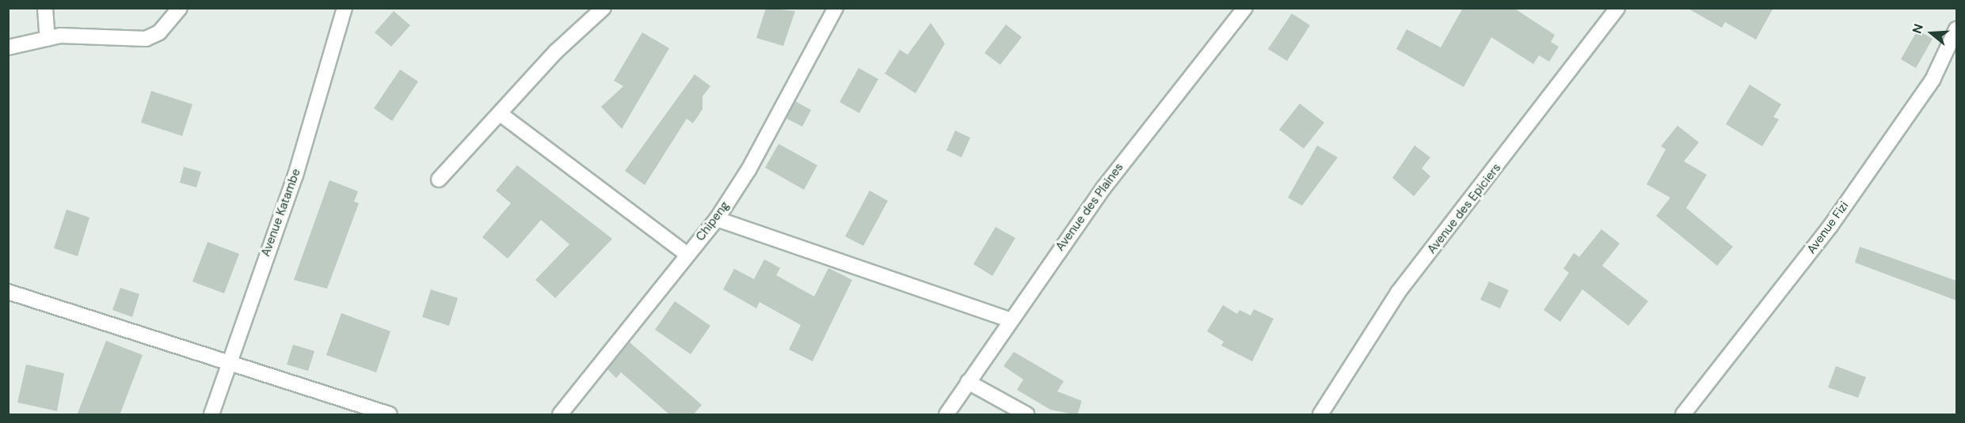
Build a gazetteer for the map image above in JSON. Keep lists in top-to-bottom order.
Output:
{
  "streets": {
    "street": [
      "Avenue des Plaines",
      "Avenue des Epiciers",
      "Avenue Katambe",
      "Chipeng",
      "Avenue Fizi"
    ]
  },
  "north": "left"
}
